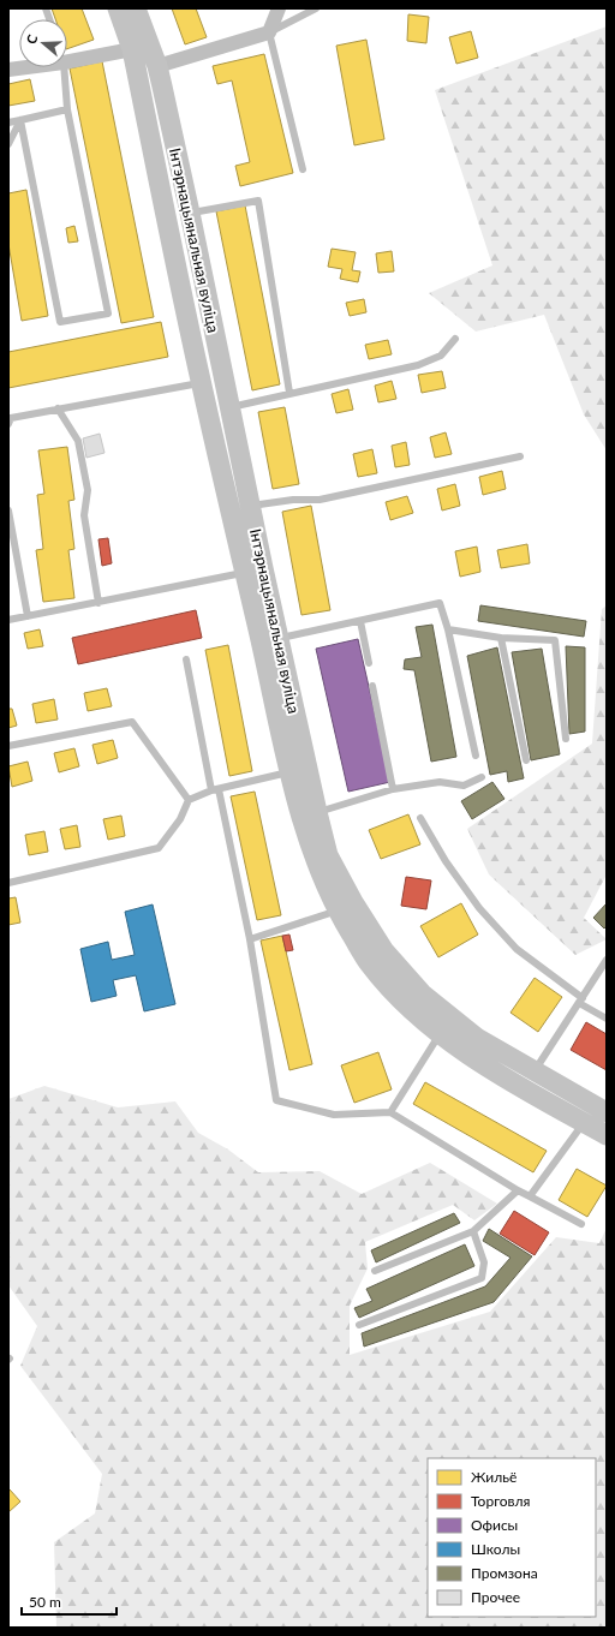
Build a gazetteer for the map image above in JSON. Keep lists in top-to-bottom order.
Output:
{
  "streets": {
    "main road": ["Інтэрнацыянальная вуліца"]
  },
  "legend": [
    "Жильё",
    "Торговля",
    "Офисы",
    "Школы",
    "Промзона",
    "Прочее"
  ],
  "scale_bar": "50 m",
  "north": "left"
}
